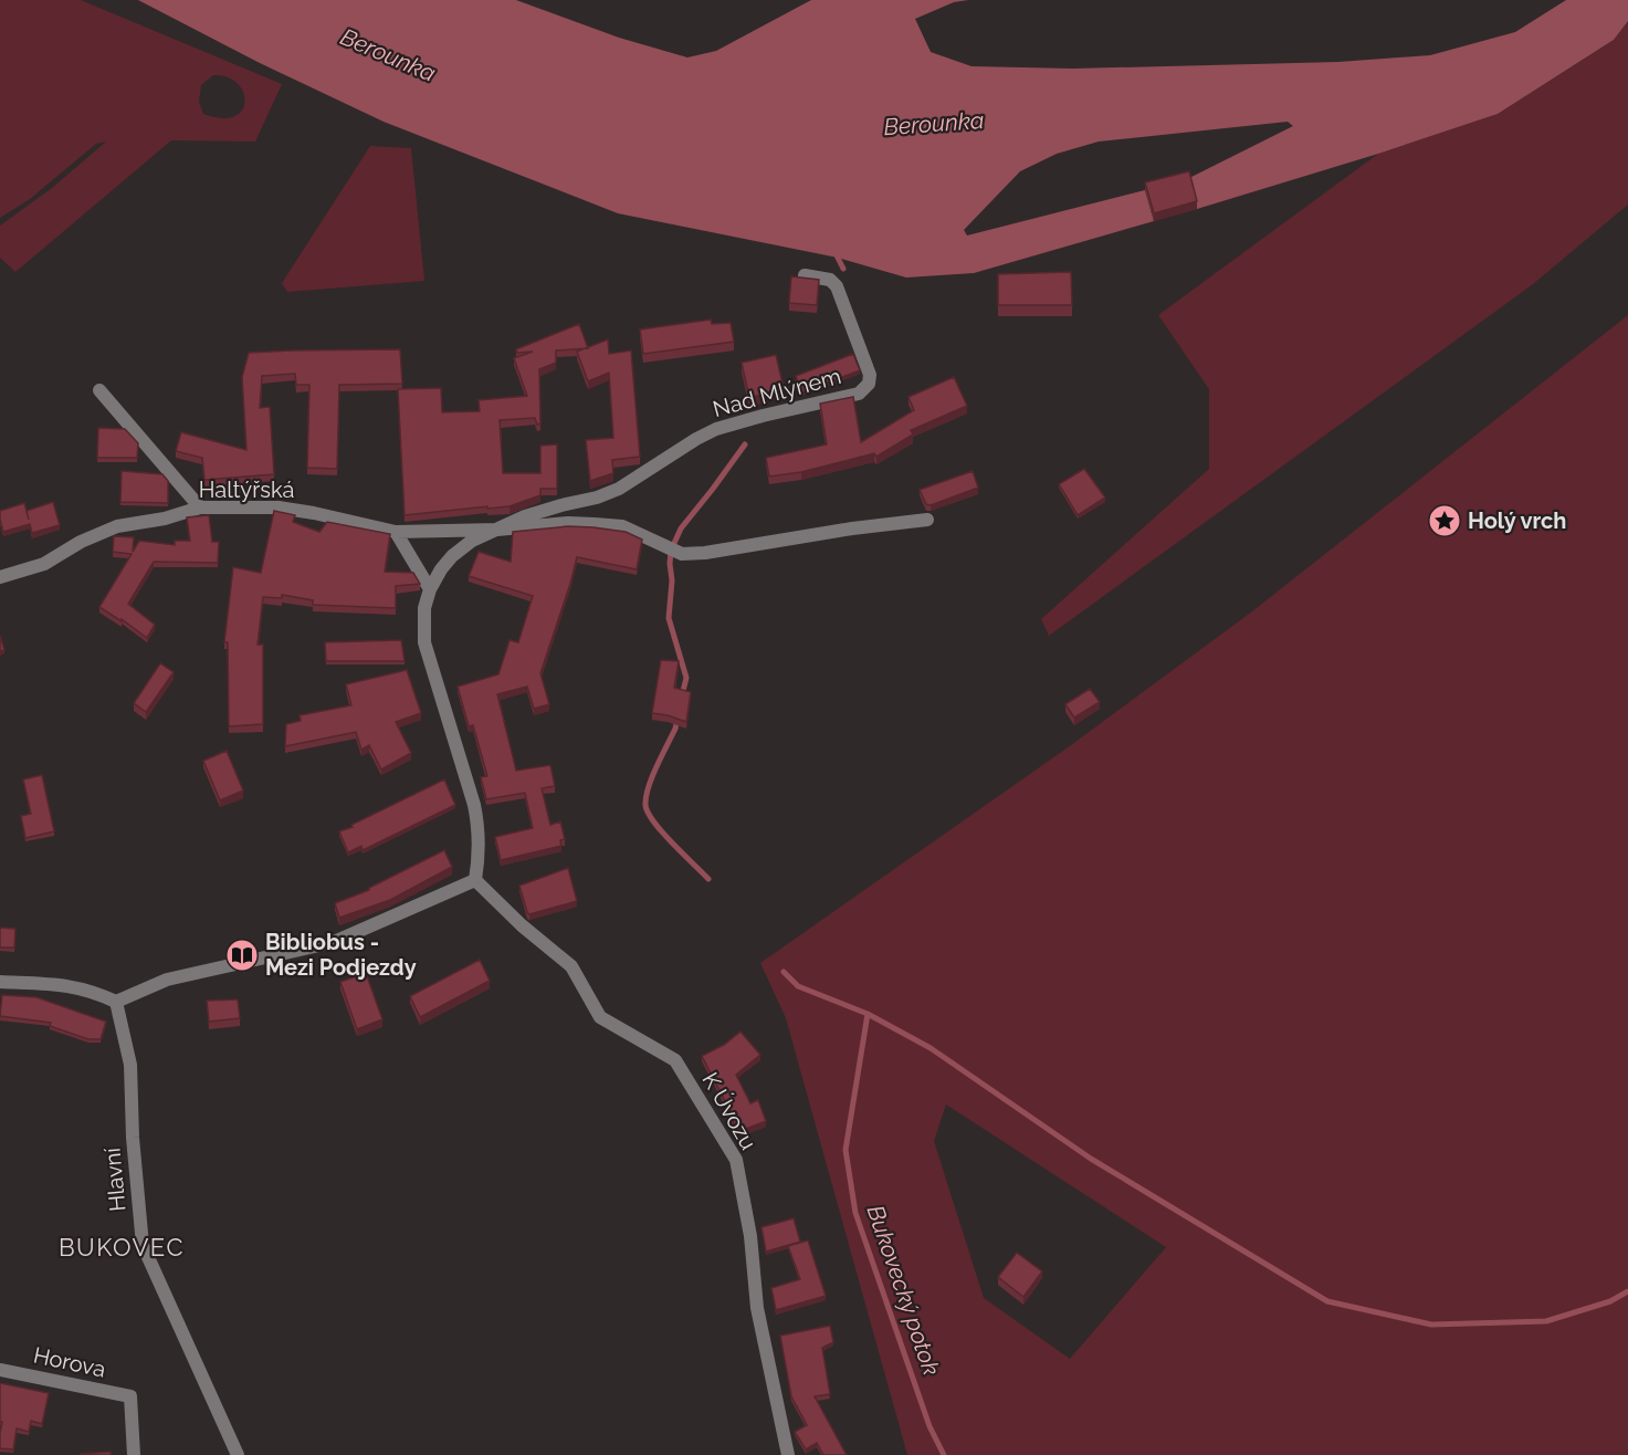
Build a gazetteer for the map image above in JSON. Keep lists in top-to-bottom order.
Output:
{
  "streets": {
    "street": [
      "Nad Mlýnem",
      "Haltýřská",
      "K Úvozu",
      "Hlavní",
      "Horova"
    ]
  },
  "crossings": [
    ["Nad Mlýnem", "Haltýřská"]
  ],
  "districts": ["BUKOVEC"],
  "water": ["Berounka", "Bukovecký potok"],
  "places": {
    "place": ["Holý vrch"],
    "library": ["Bibliobus - Mezi Podjezdy"]
  }
}
